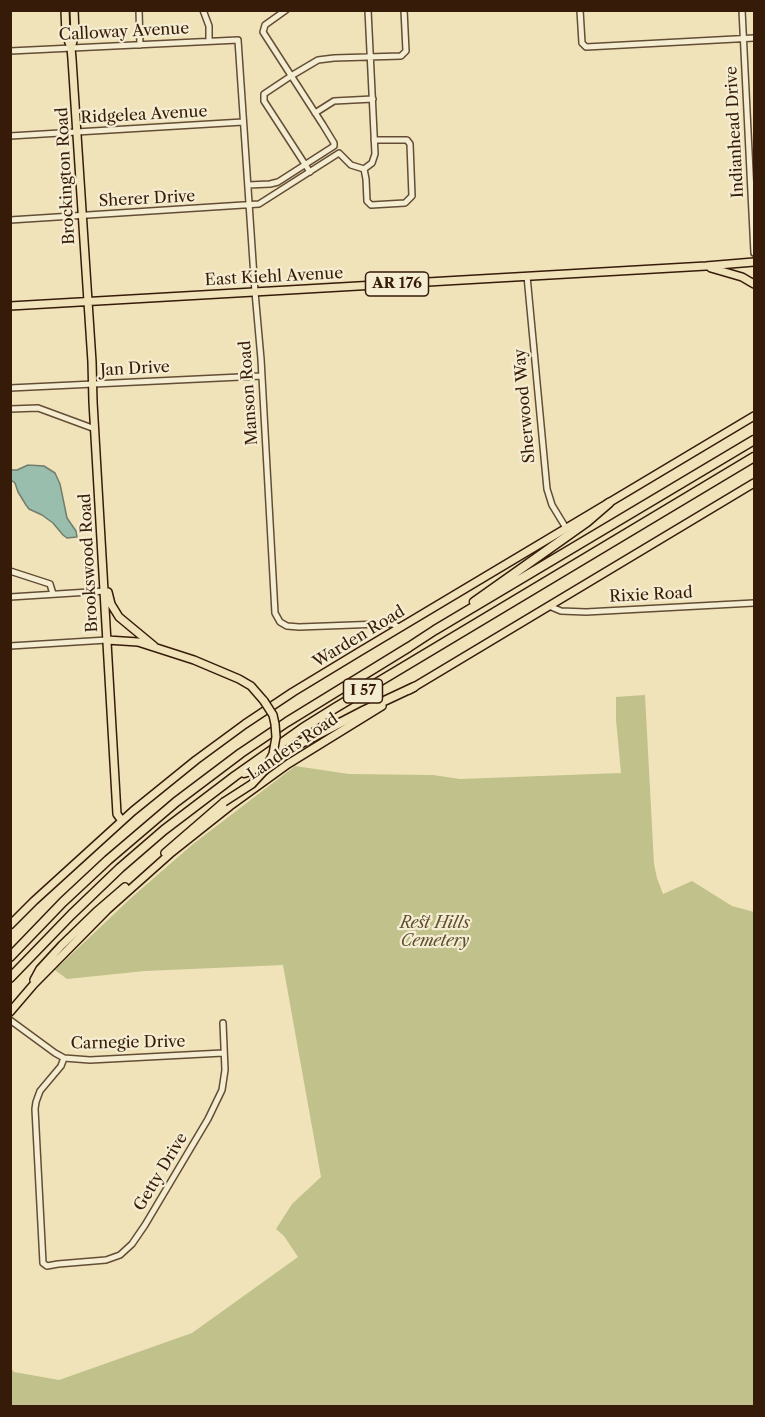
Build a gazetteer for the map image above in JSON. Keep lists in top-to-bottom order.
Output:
{
  "streets": {
    "highway": ["I 57"],
    "main road": [
      "Brockington Road",
      "East Kiehl Avenue",
      "AR 176",
      "Brookswood Road",
      "Warden Road",
      "Landers Road"
    ],
    "street": [
      "Calloway Avenue",
      "Ridgelea Avenue",
      "Indianhead Drive",
      "Sherer Drive",
      "Jan Drive",
      "Manson Road",
      "Sherwood Way",
      "Rixie Road",
      "Carnegie Drive",
      "Getty Drive"
    ]
  },
  "crossings": [
    ["Calloway Avenue", "Brockington Road"],
    ["Calloway Avenue", "Manson Road"],
    ["Ridgelea Avenue", "Brockington Road"],
    ["Ridgelea Avenue", "Manson Road"],
    ["Brockington Road", "Sherer Drive"],
    ["Brockington Road", "East Kiehl Avenue"],
    ["Brockington Road", "Brookswood Road"],
    ["Sherer Drive", "Manson Road"],
    ["East Kiehl Avenue", "Manson Road"],
    ["East Kiehl Avenue", "Sherwood Way"],
    ["East Kiehl Avenue", "Brookswood Road"],
    ["Jan Drive", "Manson Road"],
    ["Jan Drive", "Brookswood Road"],
    ["Manson Road", "Warden Road"],
    ["Sherwood Way", "Warden Road"],
    ["Brookswood Road", "Warden Road"],
    ["Rixie Road", "Landers Road"],
    ["Carnegie Drive", "Getty Drive"]
  ],
  "parks": ["Rest Hills Cemetery"]
}
